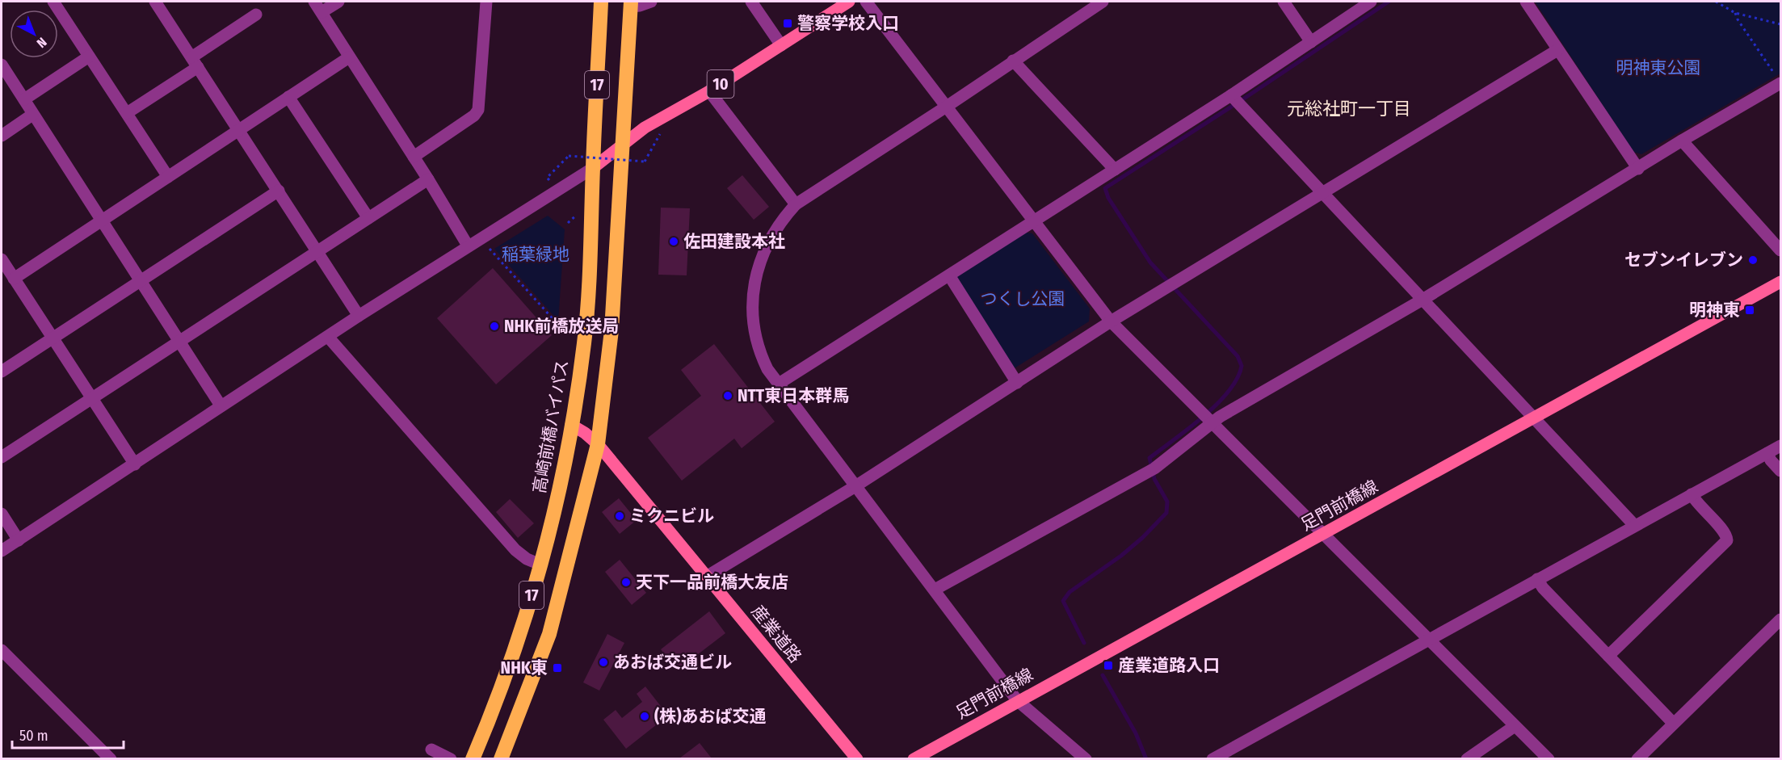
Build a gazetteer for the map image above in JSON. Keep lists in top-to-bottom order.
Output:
{
  "streets": {
    "highway": ["17", "高崎前橋バイパス"],
    "main road": ["10", "足門前橋線", "産業道路"]
  },
  "crossings": [
    ["10", "17"],
    ["10", "高崎前橋バイパス"],
    ["17", "産業道路"],
    ["高崎前橋バイパス", "産業道路"]
  ],
  "districts": ["元総社町一丁目"],
  "parks": ["明神東公園", "稲葉緑地", "つくし公園"],
  "places": {
    "transit": [
      "警察学校入口",
      "明神東",
      "産業道路入口",
      "NHK東"
    ],
    "other": [
      "佐田建設本社",
      "セブンイレブン",
      "NHK前橋放送局",
      "NTT東日本群馬",
      "ミクニビル",
      "天下一品前橋大友店",
      "あおば交通ビル",
      "(株)あおば交通"
    ]
  },
  "scale_bar": "50 m",
  "north": "bottom right"
}
